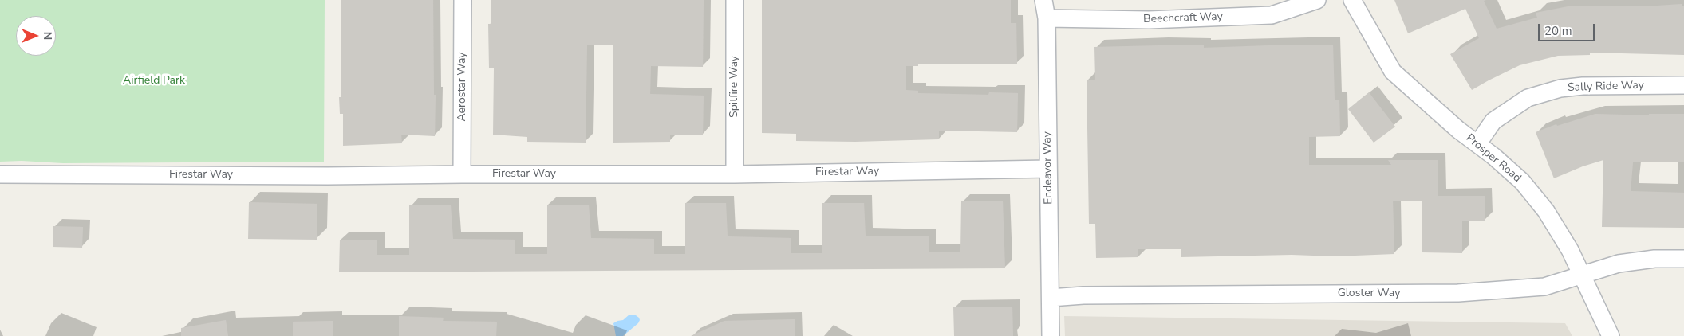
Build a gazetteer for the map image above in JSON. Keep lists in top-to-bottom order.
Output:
{
  "streets": {
    "street": [
      "Beechcraft Way",
      "Aerostar Way",
      "Spitfire Way",
      "Sally Ride Way",
      "Prosper Road",
      "Endeavor Way",
      "Firestar Way",
      "Gloster Way"
    ]
  },
  "crossings": [
    ["Beechcraft Way", "Endeavor Way"],
    ["Aerostar Way", "Firestar Way"],
    ["Spitfire Way", "Firestar Way"],
    ["Sally Ride Way", "Prosper Road"],
    ["Prosper Road", "Gloster Way"],
    ["Endeavor Way", "Firestar Way"],
    ["Endeavor Way", "Gloster Way"]
  ],
  "parks": ["Airfield Park"],
  "scale_bar": "20 m",
  "north": "right"
}
